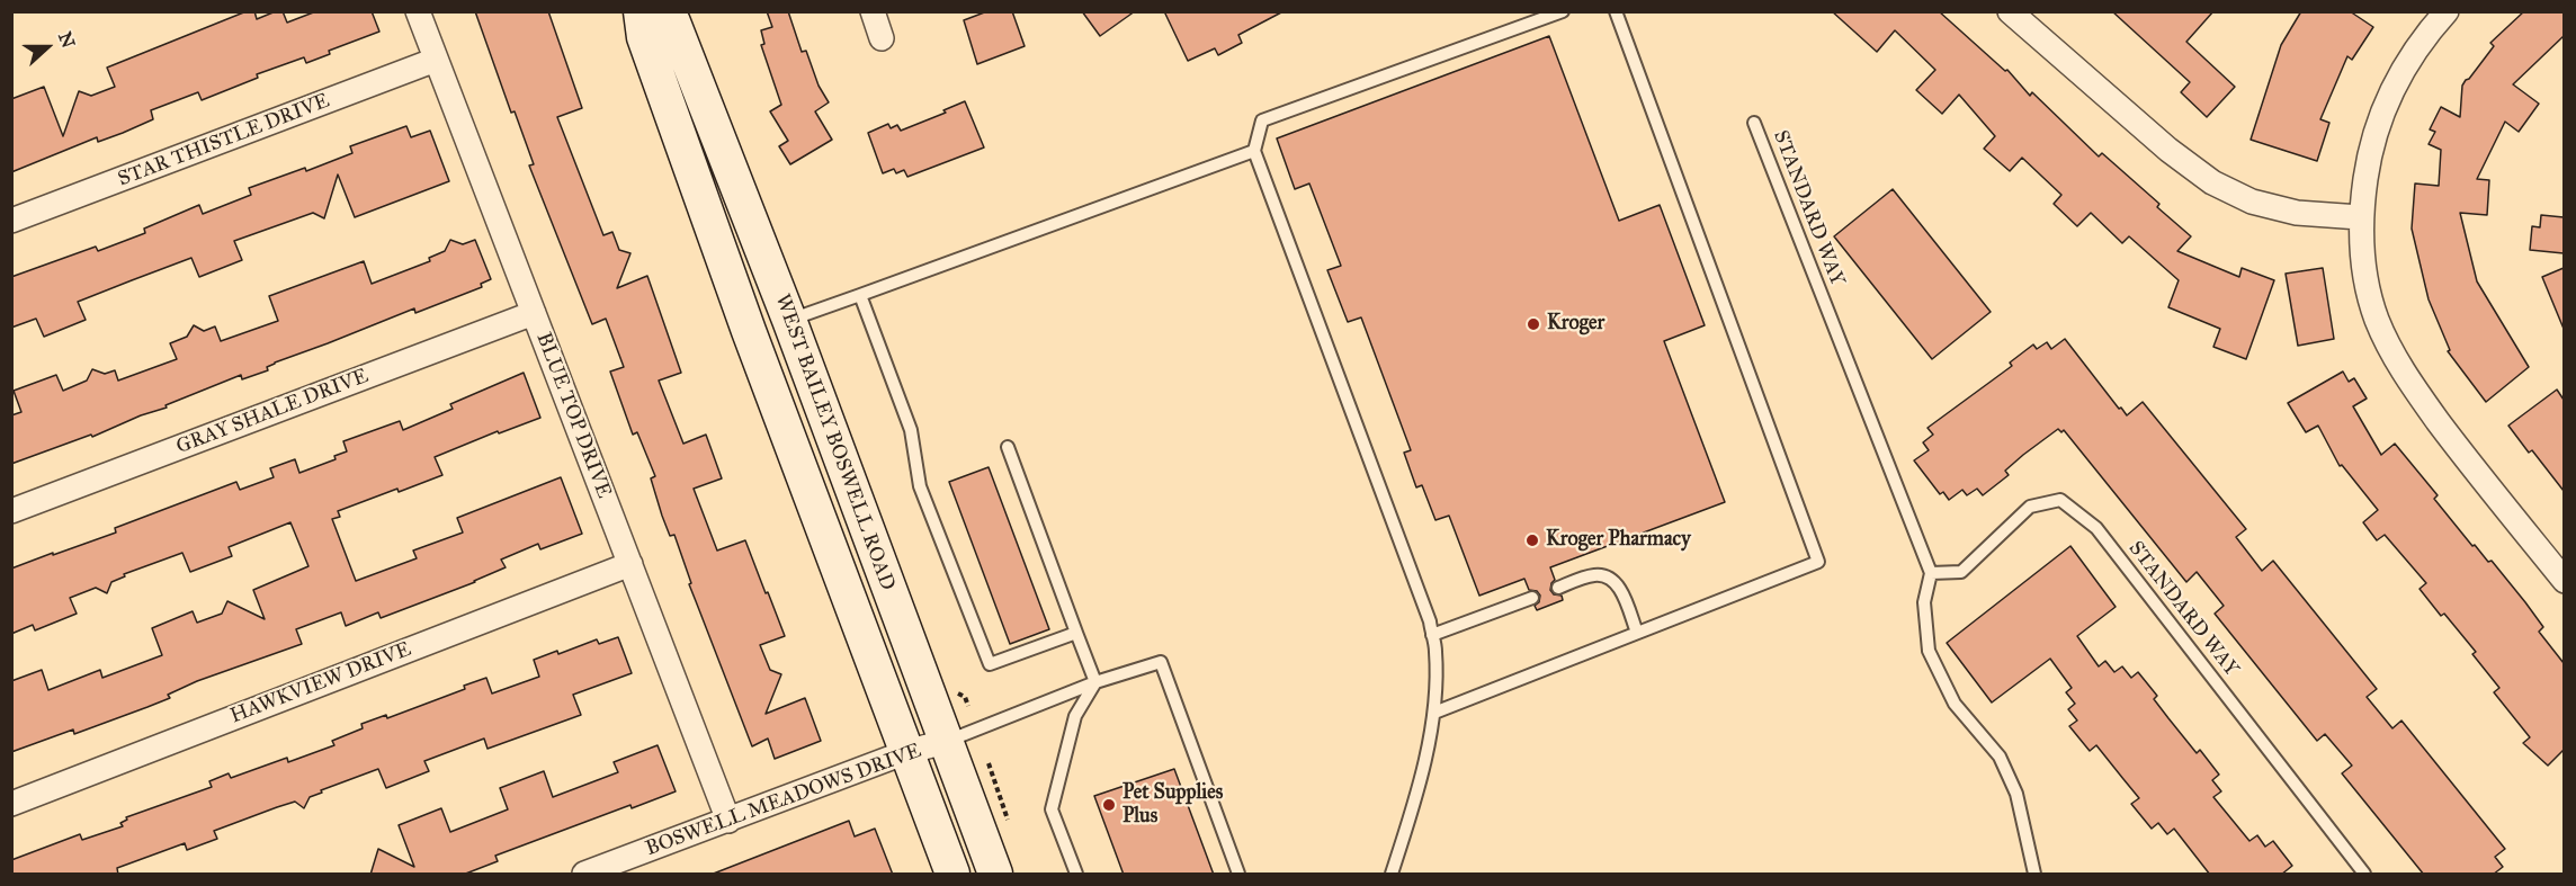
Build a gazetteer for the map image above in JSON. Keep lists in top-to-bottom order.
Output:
{
  "streets": {
    "main road": ["WEST BAILEY BOSWELL ROAD"],
    "street": [
      "STAR THISTLE DRIVE",
      "GRAY SHALE DRIVE",
      "BLUE TOP DRIVE",
      "HAWKVIEW DRIVE",
      "BOSWELL MEADOWS DRIVE"
    ],
    "lane": ["STANDARD WAY"]
  },
  "crossings": [
    ["STAR THISTLE DRIVE", "BLUE TOP DRIVE"],
    ["GRAY SHALE DRIVE", "BLUE TOP DRIVE"],
    ["BLUE TOP DRIVE", "HAWKVIEW DRIVE"],
    ["BLUE TOP DRIVE", "BOSWELL MEADOWS DRIVE"],
    ["WEST BAILEY BOSWELL ROAD", "BOSWELL MEADOWS DRIVE"]
  ],
  "places": ["Kroger", "Kroger Pharmacy", "Pet Supplies Plus"],
  "north": "right"
}
